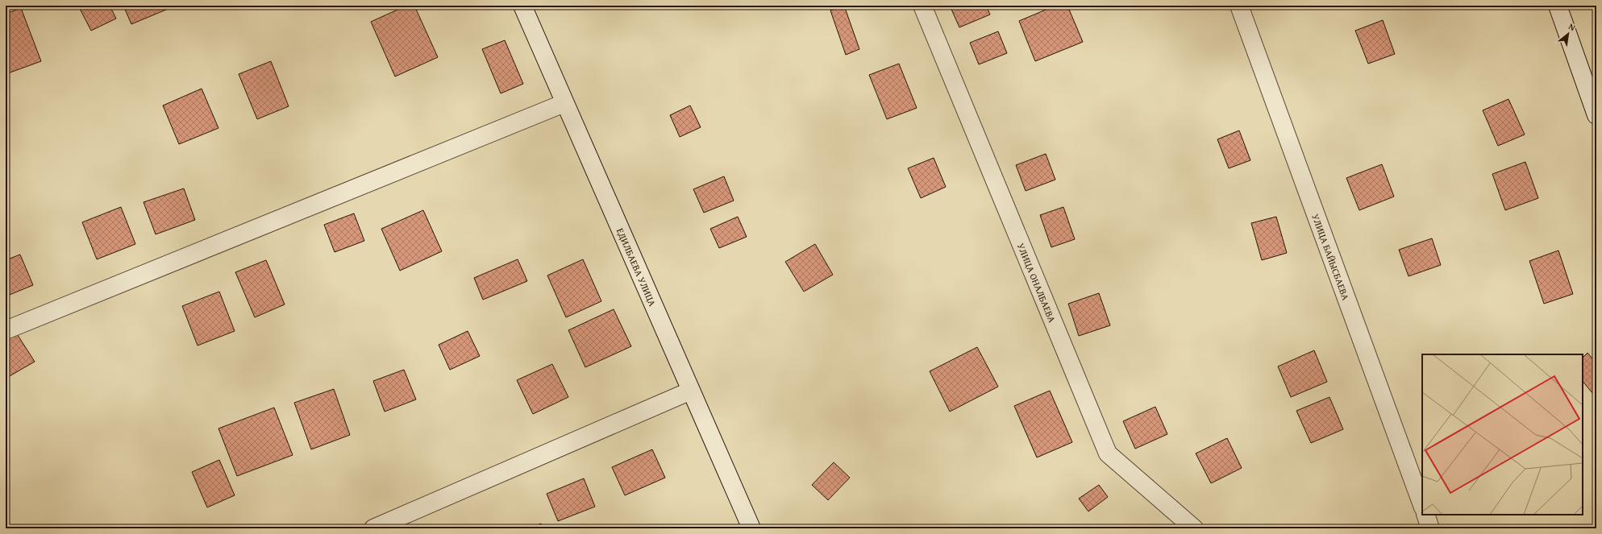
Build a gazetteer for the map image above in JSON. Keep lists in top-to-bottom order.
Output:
{
  "streets": {
    "street": ["УЛИЦА БАЙЫСБАЕВА", "ЕДИЛБАЕВА УЛИЦА", "УЛИЦА ОНАЛБАЕВА"]
  },
  "north": "top right"
}
